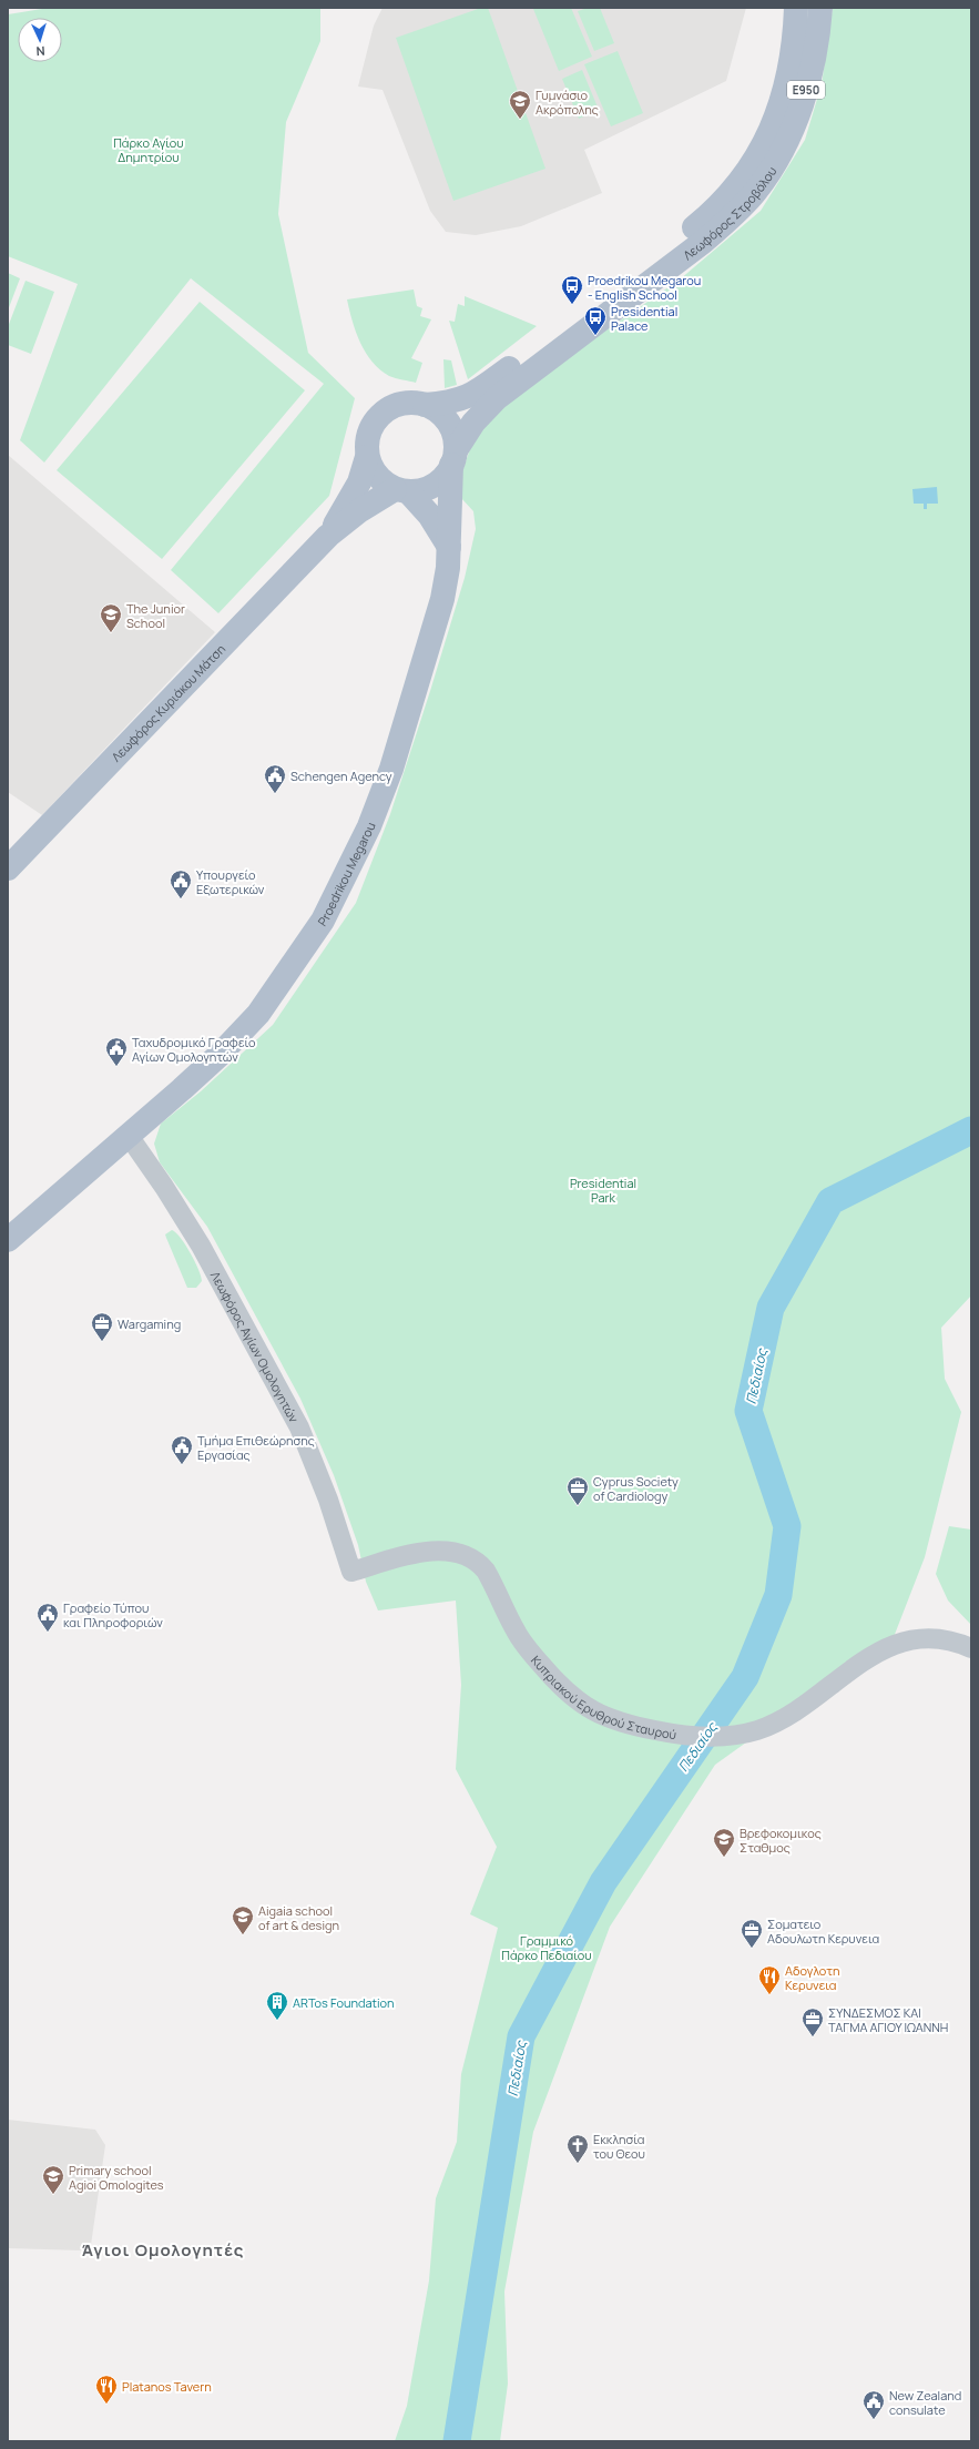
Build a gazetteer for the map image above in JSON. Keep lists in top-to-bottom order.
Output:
{
  "streets": {
    "main road": [
      "E950",
      "Λεωφόρος Στροβόλου",
      "Λεωφόρος Κυριάκου Μάτση",
      "Proedrikou Megarou"
    ],
    "street": ["Λεωφόρος Αγίων Ομολογητών", "Κυπριακού Ερυθρού Σταυρού"]
  },
  "crossings": [
    ["E950", "Proedrikou Megarou"],
    ["E950", "Λεωφόρος Αγίων Ομολογητών"],
    ["Λεωφόρος Στροβόλου", "Λεωφόρος Κυριάκου Μάτση"],
    ["Λεωφόρος Στροβόλου", "Proedrikou Megarou"],
    ["Λεωφόρος Κυριάκου Μάτση", "Proedrikou Megarou"],
    ["Proedrikou Megarou", "Λεωφόρος Αγίων Ομολογητών"],
    ["Λεωφόρος Αγίων Ομολογητών", "Κυπριακού Ερυθρού Σταυρού"]
  ],
  "districts": ["Άγιοι Ομολογητές"],
  "water": ["Πεδιαίος"],
  "parks": ["Πάρκο Αγίου Δημητρίου", "Presidential Park", "Γραμμικό Πάρκο Πεδιαίου"],
  "places": {
    "school or university": [
      "Γυμνάσιο Ακρόπολης",
      "The Junior School",
      "Βρεφοκομικος Σταθμος",
      "Aigaia school of art & design",
      "Primary school Agioi Omologites"
    ],
    "bus stop": ["Proedrikou Megarou - English School", "Presidential Palace"],
    "public building": [
      "Schengen Agency",
      "Υπουργείο Εξωτερικών",
      "Ταχυδρομικό Γραφείο Αγίων Ομολογητών",
      "Τμήμα Επιθεώρησης Εργασίας",
      "Γραφείο Τύπου και Πληροφοριών",
      "New Zealand consulate"
    ],
    "office": [
      "Wargaming",
      "Cyprus Society of Cardiology",
      "Σοματειο Αδουλωτη Κερυνεια",
      "ΣΥΝΔΕΣΜΟΣ ΚΑΙ ΤΑΓΜΑ ΑΓΙΟΥ ΙΩΑΝΝΗ"
    ],
    "restaurant": ["Αδογλοτη Κερυνεια", "Platanos Tavern"],
    "building": ["ARTos Foundation"],
    "church": ["Εκκλησία του Θεου"]
  },
  "north": "bottom"
}
